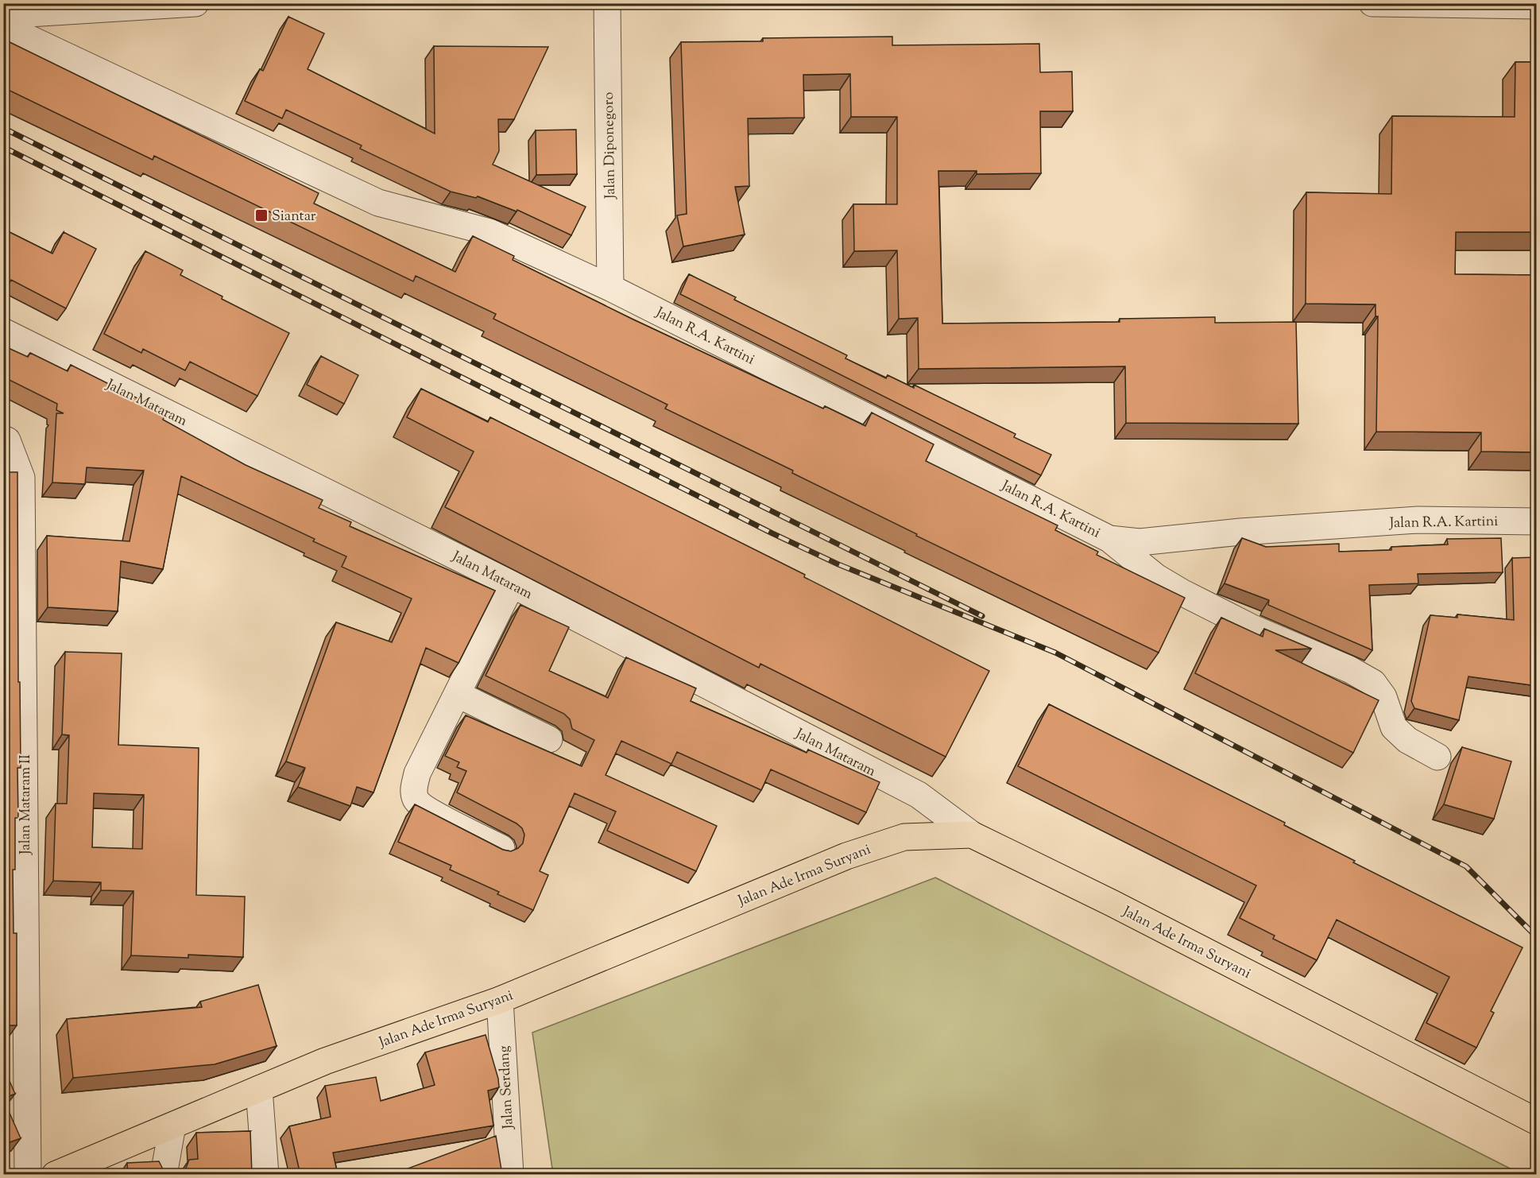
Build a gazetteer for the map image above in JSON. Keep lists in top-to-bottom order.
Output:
{
  "streets": {
    "main road": ["Jalan Ade Irma Suryani"],
    "street": [
      "Jalan Diponegoro",
      "Jalan R.A. Kartini",
      "Jalan Mataram",
      "Jalan Mataram II",
      "Jalan Serdang"
    ]
  },
  "crossings": [
    ["Jalan Diponegoro", "Jalan R.A. Kartini"],
    ["Jalan Mataram", "Jalan Ade Irma Suryani"],
    ["Jalan Ade Irma Suryani", "Jalan Serdang"]
  ],
  "places": {
    "transit": ["Siantar"]
  }
}
